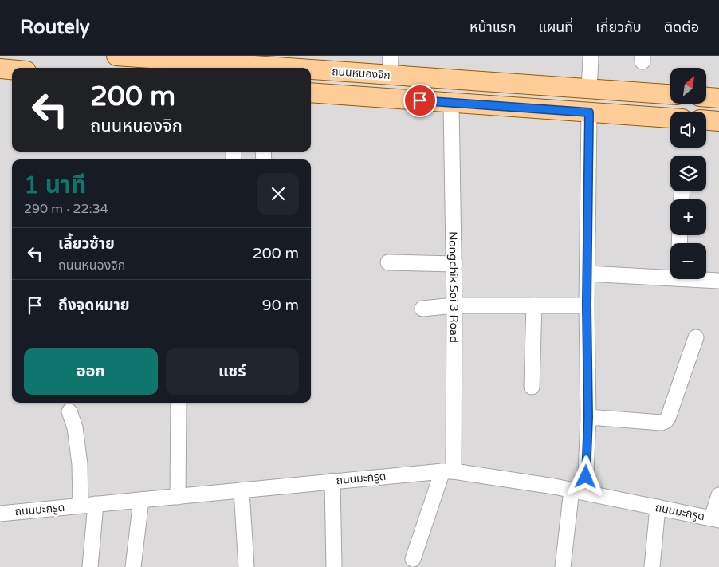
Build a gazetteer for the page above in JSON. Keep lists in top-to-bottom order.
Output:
{
  "streets": {
    "main road": ["ถนนหนองจิก"],
    "street": ["Nongchik Soi 3 Road", "ถนนมะกรูด"]
  },
  "crossings": [
    ["ถนนหนองจิก", "Nongchik Soi 3 Road"],
    ["Nongchik Soi 3 Road", "ถนนมะกรูด"]
  ],
  "north": "top right",
  "page": {
    "header": "Routely",
    "nav": [
      "หน้าแรก",
      "แผนที่",
      "เกี่ยวกับ",
      "ติดต่อ"
    ],
    "map_buttons": ["+", "−"],
    "turn": ["200 m", "ถนนหนองจิก"],
    "heading": ["1 นาที", "290 m · 22:34"],
    "list": [
      {
        "name": "เลี้ยวซ้าย",
        "note": "ถนนหนองจิก",
        "value": "200 m"
      },
      {
        "name": "ถึงจุดหมาย",
        "value": "90 m"
      }
    ],
    "buttons": ["ออก", "แชร์"]
  }
}
